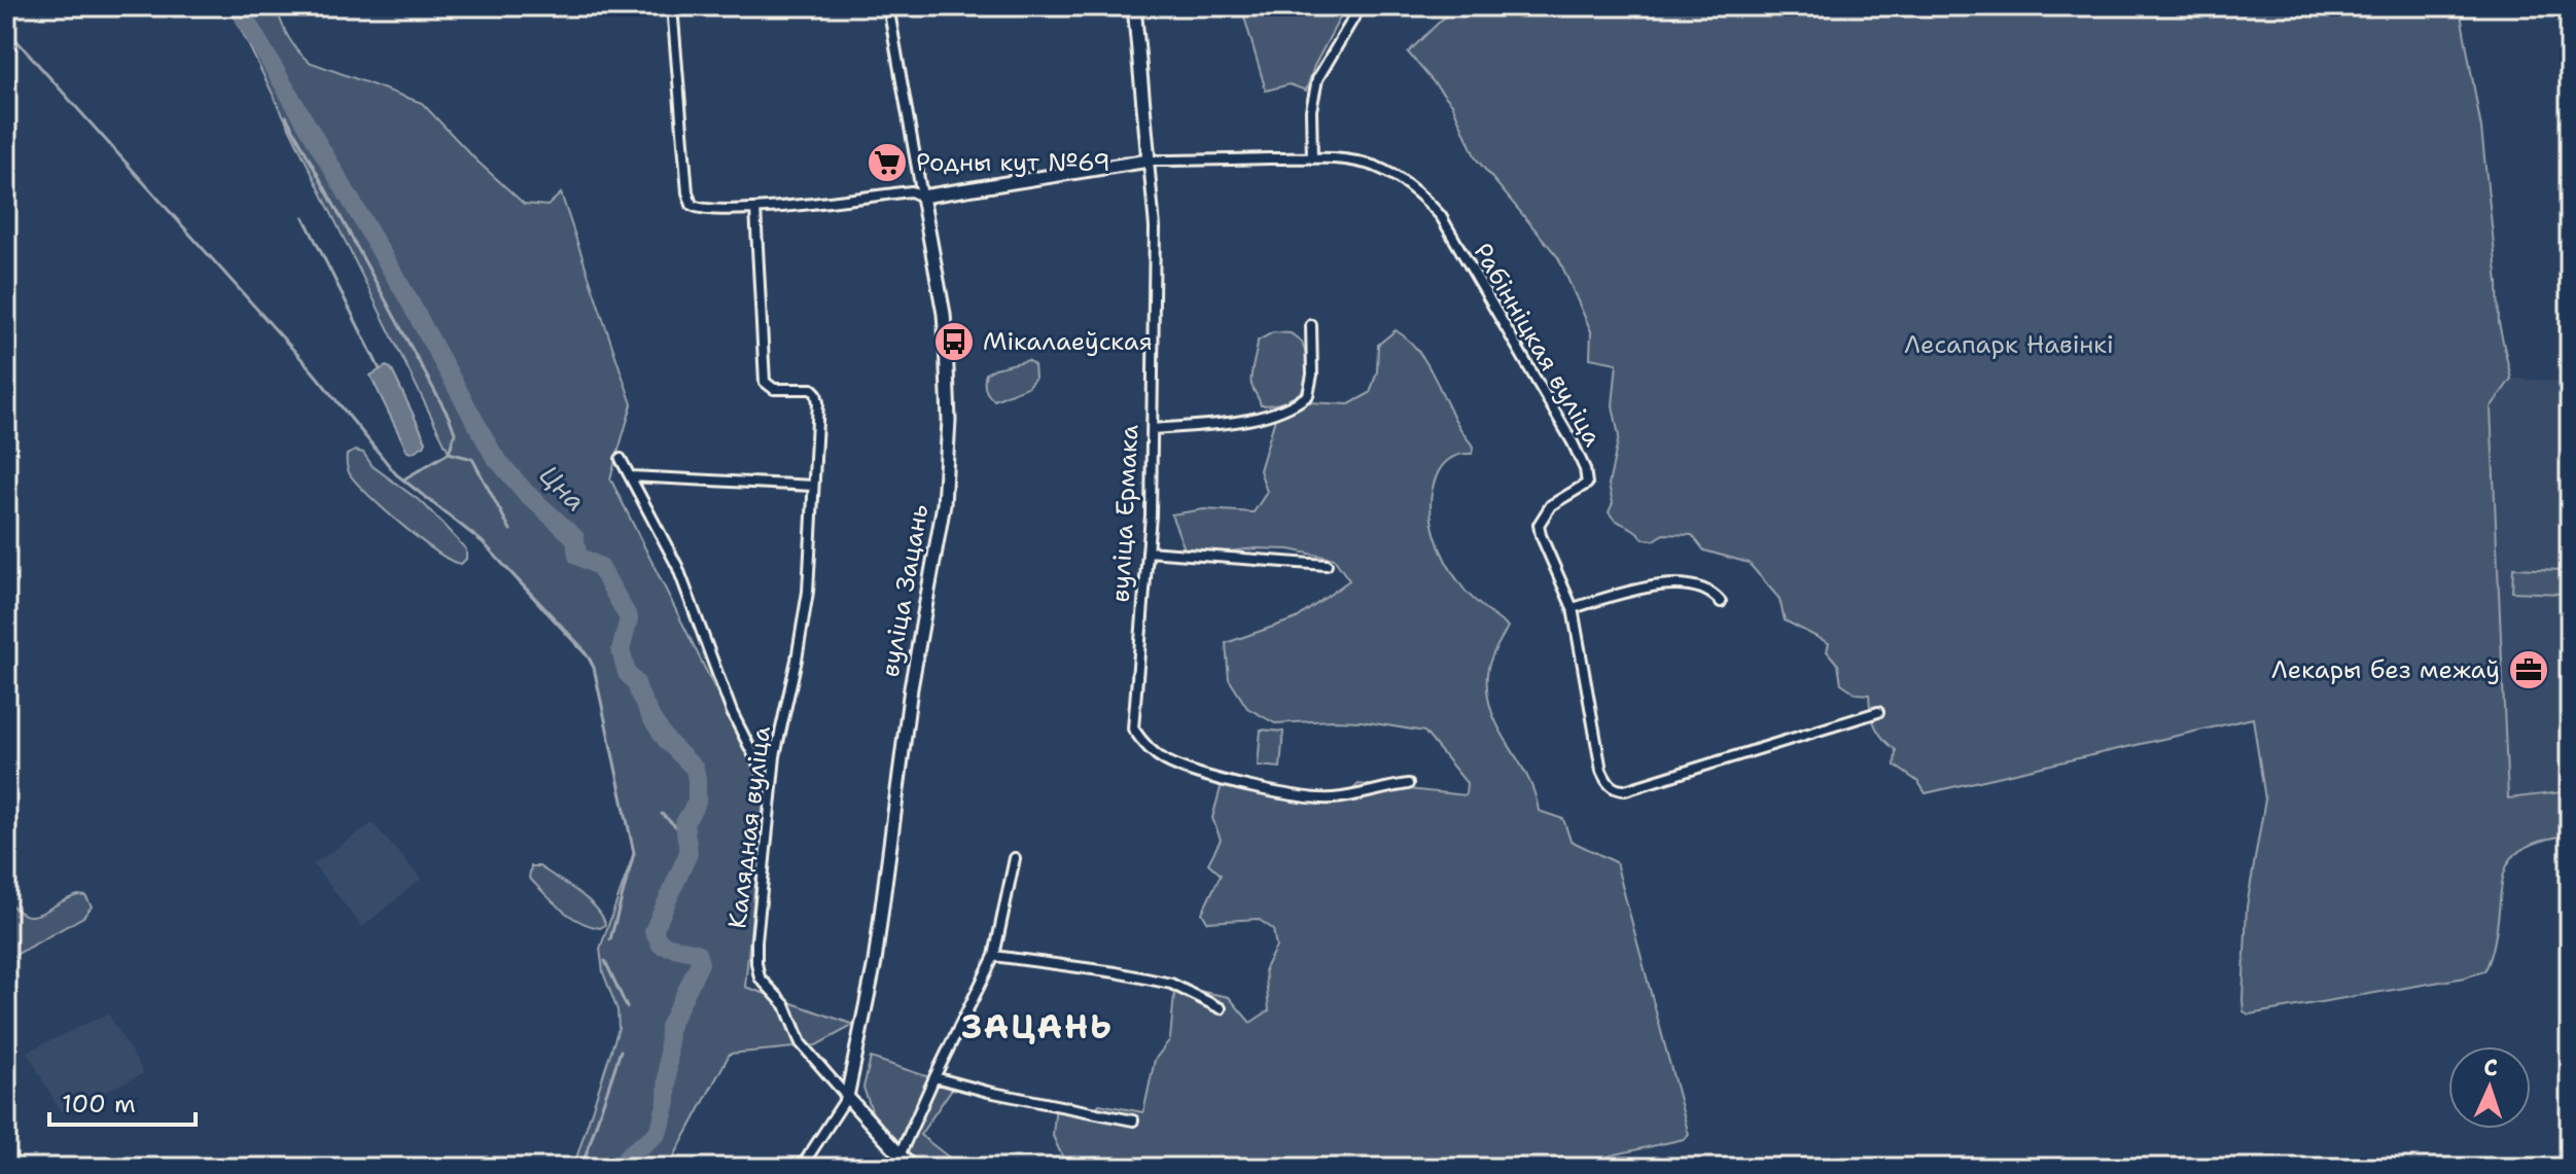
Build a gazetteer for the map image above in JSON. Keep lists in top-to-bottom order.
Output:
{
  "streets": {
    "street": [
      "Рабінніцкая вуліца",
      "вуліца Ермака",
      "вуліца Зацань",
      "Калядная вуліца"
    ]
  },
  "crossings": [
    ["Рабінніцкая вуліца", "вуліца Ермака"],
    ["вуліца Зацань", "Калядная вуліца"]
  ],
  "districts": ["ЗАЦАНЬ"],
  "water": ["Цна"],
  "parks": ["Лесапарк Навінкі"],
  "places": {
    "supermarket": ["Родны кут №69"],
    "bus stop": ["Мікалаеўская"],
    "office": ["Лекары без межаў"]
  },
  "scale_bar": "100 m",
  "north": "top"
}
